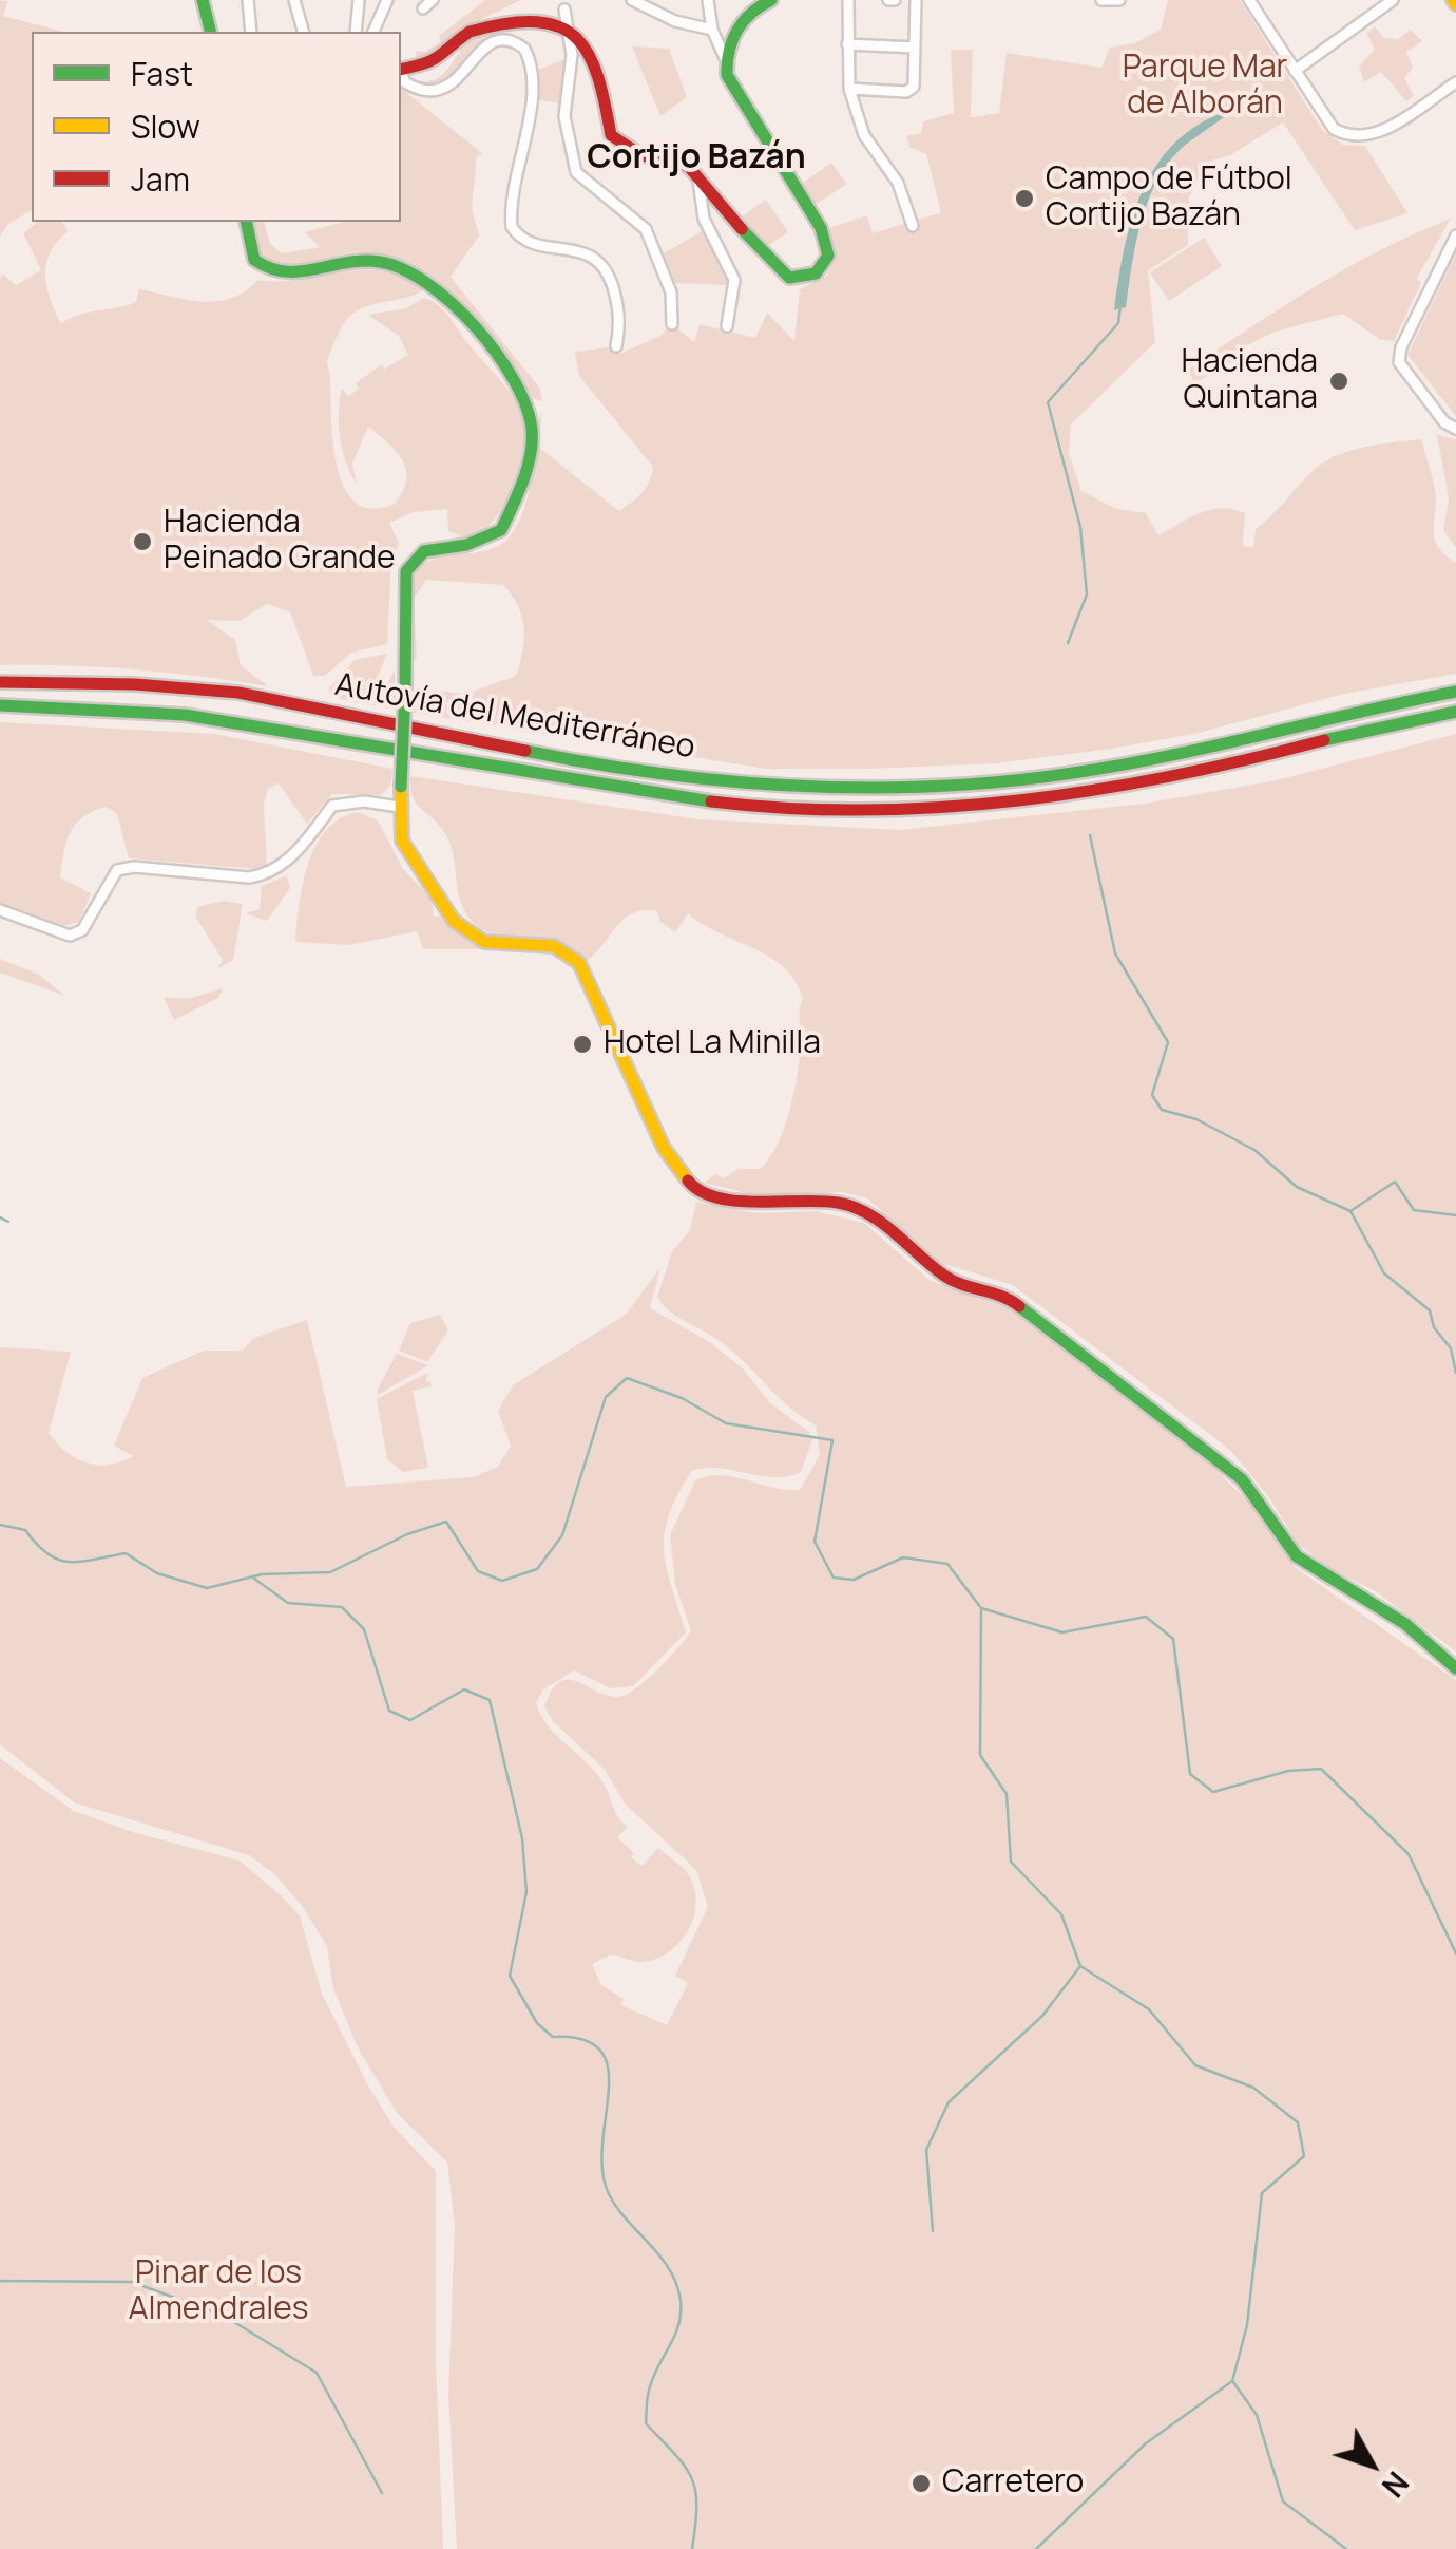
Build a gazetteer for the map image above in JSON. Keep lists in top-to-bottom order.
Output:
{
  "streets": {
    "main road": ["Autovía del Mediterráneo"]
  },
  "districts": ["Cortijo Bazán"],
  "parks": ["Parque Mar de Alborán", "Pinar de los Almendrales"],
  "places": [
    "Campo de Fútbol Cortijo Bazán",
    "Hacienda Quintana",
    "Hacienda Peinado Grande",
    "Hotel La Minilla",
    "Carretero"
  ],
  "legend": ["Fast", "Slow", "Jam"],
  "north": "bottom right"
}
